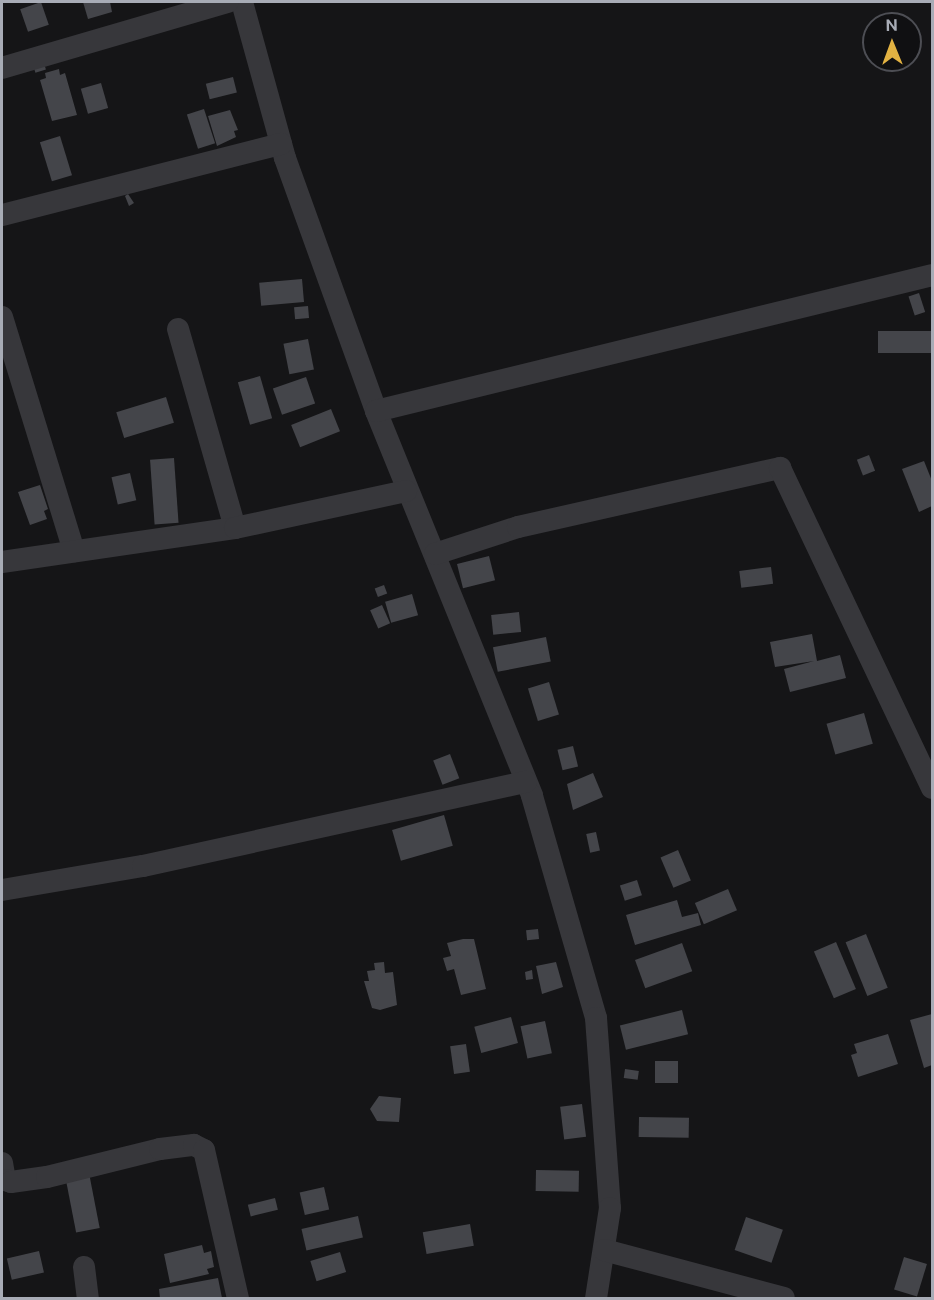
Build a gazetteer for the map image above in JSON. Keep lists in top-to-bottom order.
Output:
{
  "north": "top"
}
